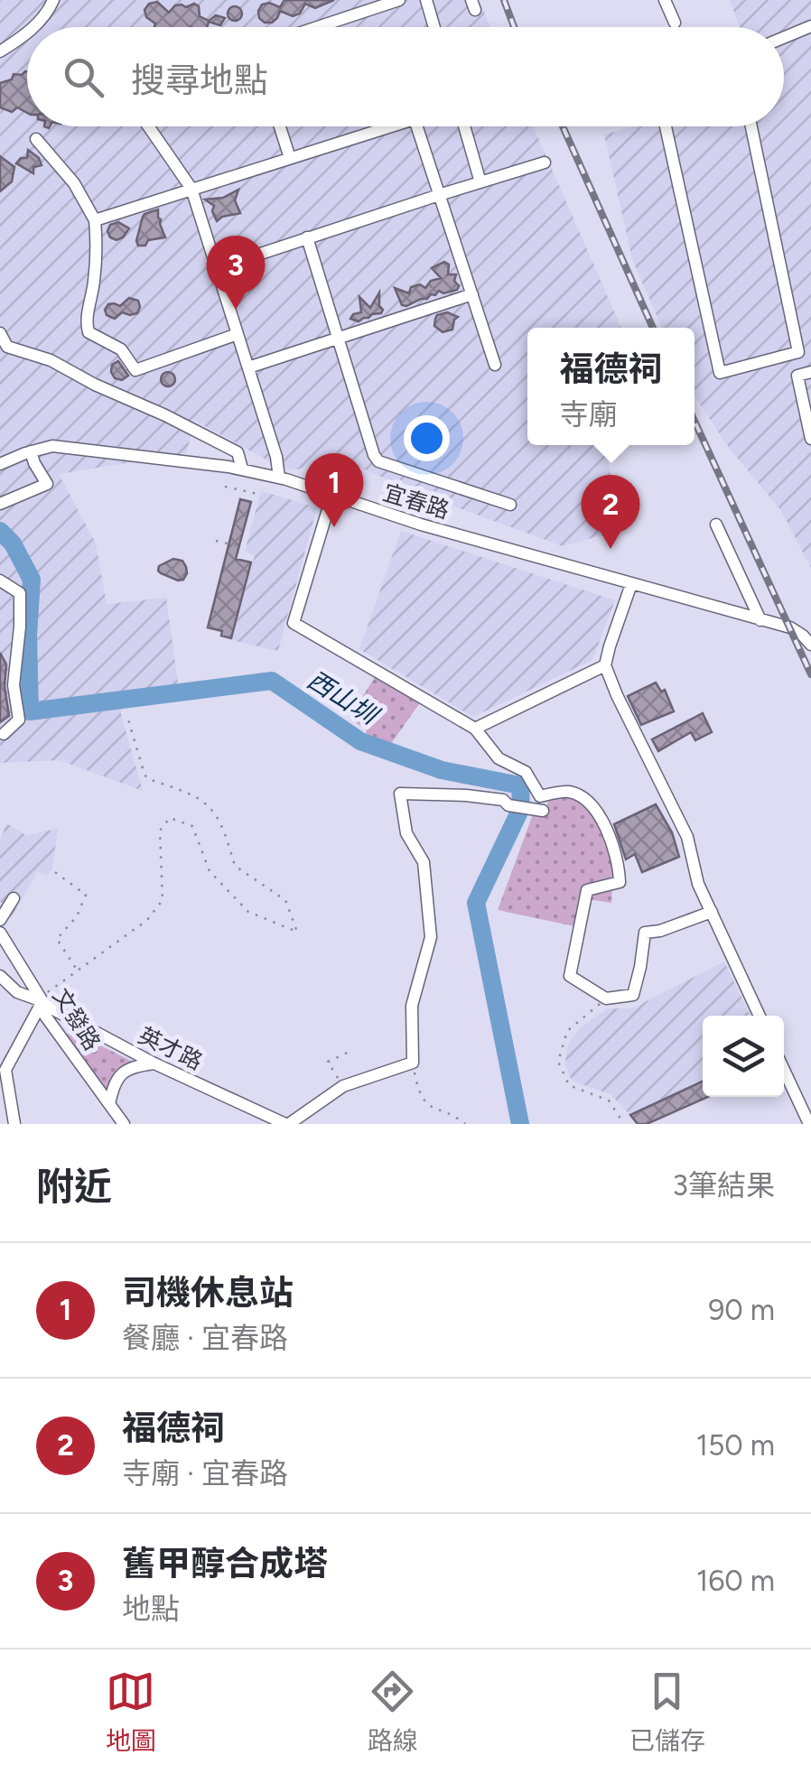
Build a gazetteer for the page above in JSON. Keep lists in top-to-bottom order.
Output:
{
  "streets": {
    "street": ["宜春路", "文發路", "英才路"]
  },
  "crossings": [
    ["文發路", "英才路"]
  ],
  "water": ["西山圳"],
  "page": {
    "search": "搜尋地點",
    "pins": ["3", "1", "2"],
    "popup": ["福德祠", "寺廟"],
    "heading": ["附近", "3筆結果"],
    "list": [
      {
        "mark": "1",
        "name": "司機休息站",
        "note": "餐廳 · 宜春路",
        "value": "90 m"
      },
      {
        "mark": "2",
        "name": "福德祠",
        "note": "寺廟 · 宜春路",
        "value": "150 m"
      },
      {
        "mark": "3",
        "name": "舊甲醇合成塔",
        "note": "地點",
        "value": "160 m"
      }
    ],
    "nav": ["地圖", "路線", "已儲存"]
  }
}
